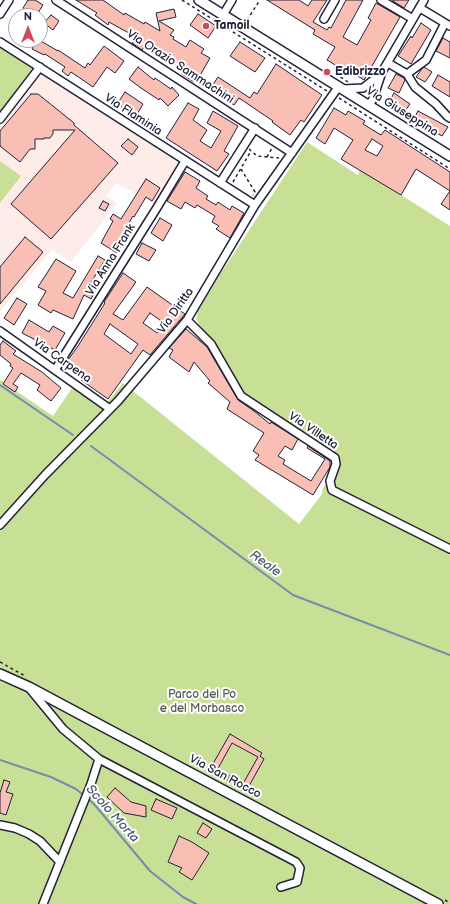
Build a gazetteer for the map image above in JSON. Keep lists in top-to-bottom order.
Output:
{
  "streets": {
    "main road": ["Via Giuseppina", "Via San Rocco"],
    "street": [
      "Via Orazio Sammachini",
      "Via Flaminia",
      "Via Anna Frank",
      "Via Diritta",
      "Via Carpena",
      "Via Villetta"
    ]
  },
  "crossings": [
    ["Via Orazio Sammachini", "Via Diritta"],
    ["Via Giuseppina", "Via Diritta"],
    ["Via Flaminia", "Via Anna Frank"],
    ["Via Flaminia", "Via Diritta"],
    ["Via Anna Frank", "Via Carpena"],
    ["Via Diritta", "Via Carpena"],
    ["Via Diritta", "Via Villetta"]
  ],
  "water": ["Reale", "Scolo Morta"],
  "parks": ["Parco del Po e del Morbasco"],
  "places": ["Tamoil", "Edibrizzo"],
  "north": "top"
}
